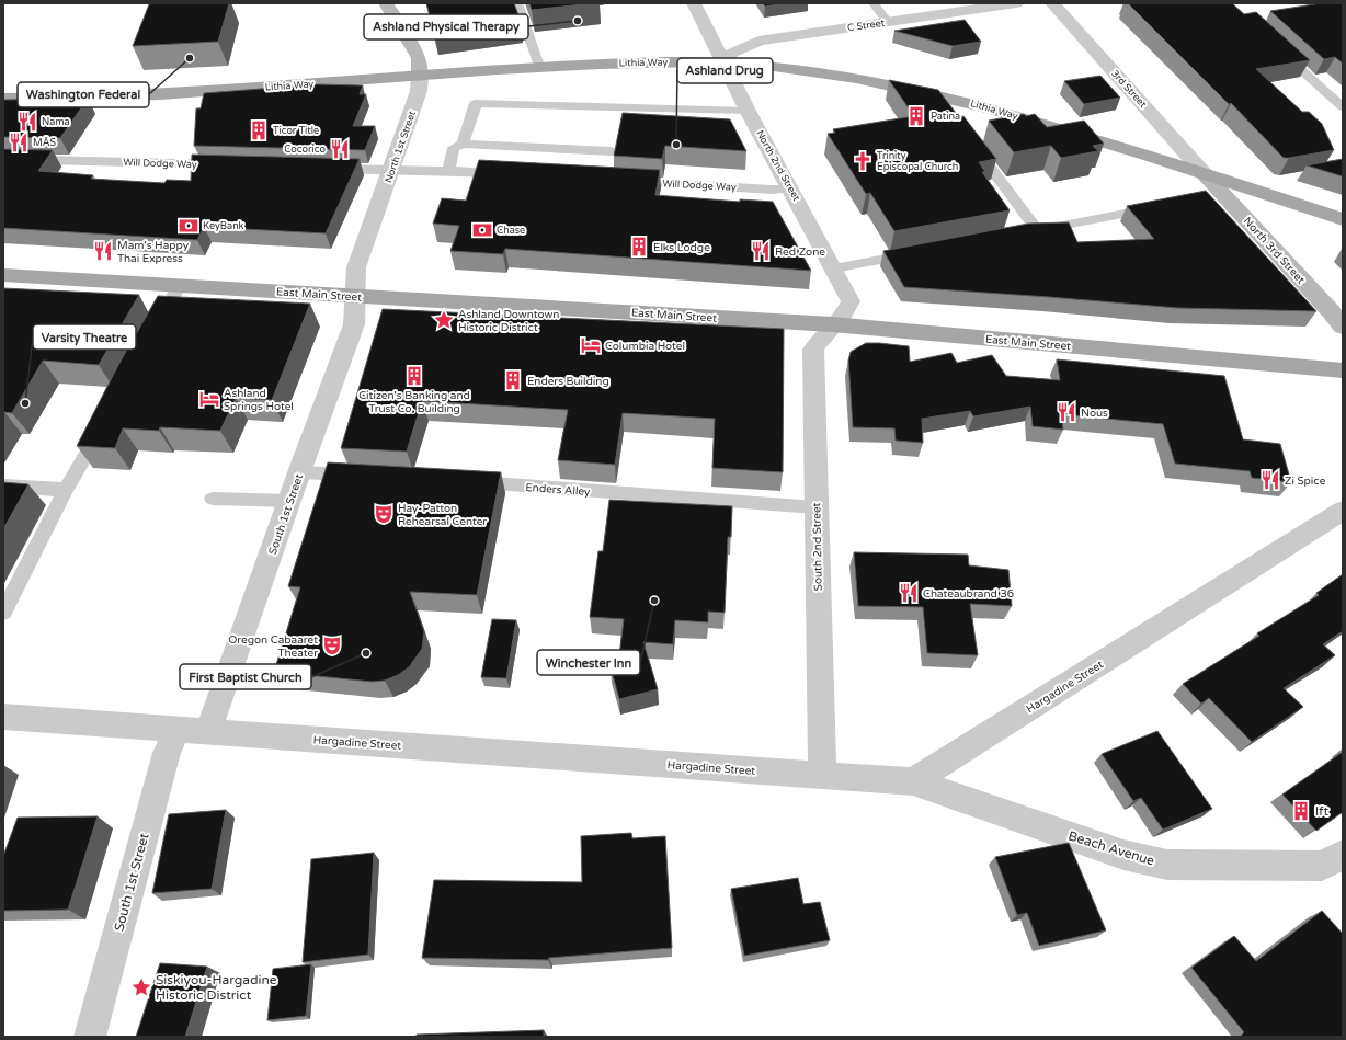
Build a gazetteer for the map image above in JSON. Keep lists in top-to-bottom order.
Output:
{
  "streets": {
    "main road": ["Lithia Way", "East Main Street"],
    "street": [
      "C Street",
      "3rd Street",
      "North 1st Street",
      "North 2nd Street",
      "North 3rd Street",
      "South 1st Street",
      "South 2nd Street",
      "Hargadine Street",
      "Beach Avenue"
    ],
    "lane": ["Will Dodge Way", "Enders Alley"]
  },
  "crossings": [
    ["C Street", "Lithia Way"],
    ["C Street", "North 2nd Street"],
    ["Lithia Way", "3rd Street"],
    ["Lithia Way", "North 1st Street"],
    ["Lithia Way", "North 2nd Street"],
    ["Lithia Way", "North 3rd Street"],
    ["3rd Street", "North 3rd Street"],
    ["North 1st Street", "East Main Street"],
    ["North 1st Street", "South 1st Street"],
    ["Will Dodge Way", "North 2nd Street"],
    ["North 2nd Street", "East Main Street"],
    ["North 2nd Street", "South 2nd Street"],
    ["East Main Street", "South 1st Street"],
    ["East Main Street", "South 2nd Street"],
    ["Enders Alley", "South 2nd Street"],
    ["South 1st Street", "Hargadine Street"],
    ["South 2nd Street", "Hargadine Street"],
    ["Hargadine Street", "Beach Avenue"]
  ],
  "places": {
    "other": [
      "Ashland Physical Therapy",
      "Washington Federal",
      "Ashland Drug",
      "Varsity Theatre",
      "Winchester Inn",
      "First Baptist Church"
    ],
    "building": [
      "Patina",
      "Ticor Title",
      "Elks Lodge",
      "Citizen's Banking and Trust Co. Building",
      "Enders Building",
      "lft"
    ],
    "restaurant": [
      "Nama",
      "MÄS",
      "Cocorico",
      "Mam's Happy Thai Express",
      "Red Zone",
      "Nous",
      "Zi Spice",
      "Chateaubrand 36"
    ],
    "church": ["Trinity Episcopal Church"],
    "bank": ["KeyBank", "Chase"],
    "place": ["Ashland Downtown Historic District", "Siskiyou-Hargadine Historic District"],
    "hotel": ["Columbia Hotel", "Ashland Springs Hotel"],
    "theatre": ["Hay-Patton Rehearsal Center", "Oregon Cabaaret Theater"]
  }
}
